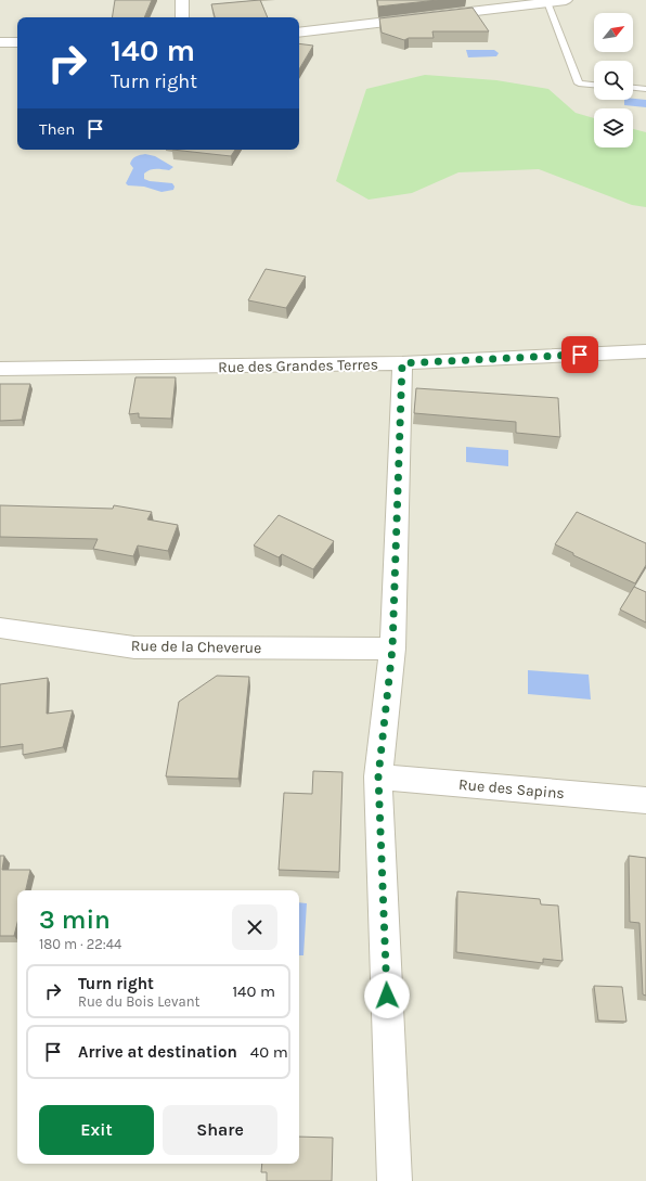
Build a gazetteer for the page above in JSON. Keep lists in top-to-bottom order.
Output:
{
  "streets": {
    "street": ["Rue des Grandes Terres", "Rue de la Cheverue", "Rue des Sapins"]
  },
  "north": "top right",
  "page": {
    "turn": ["140 m", "Turn right"],
    "then": "Then",
    "heading": ["3 min", "180 m · 22:44"],
    "list": [
      {
        "name": "Turn right",
        "note": "Rue du Bois Levant",
        "value": "140 m"
      },
      {
        "name": "Arrive at destination",
        "value": "40 m"
      }
    ],
    "buttons": ["Exit", "Share"]
  }
}
